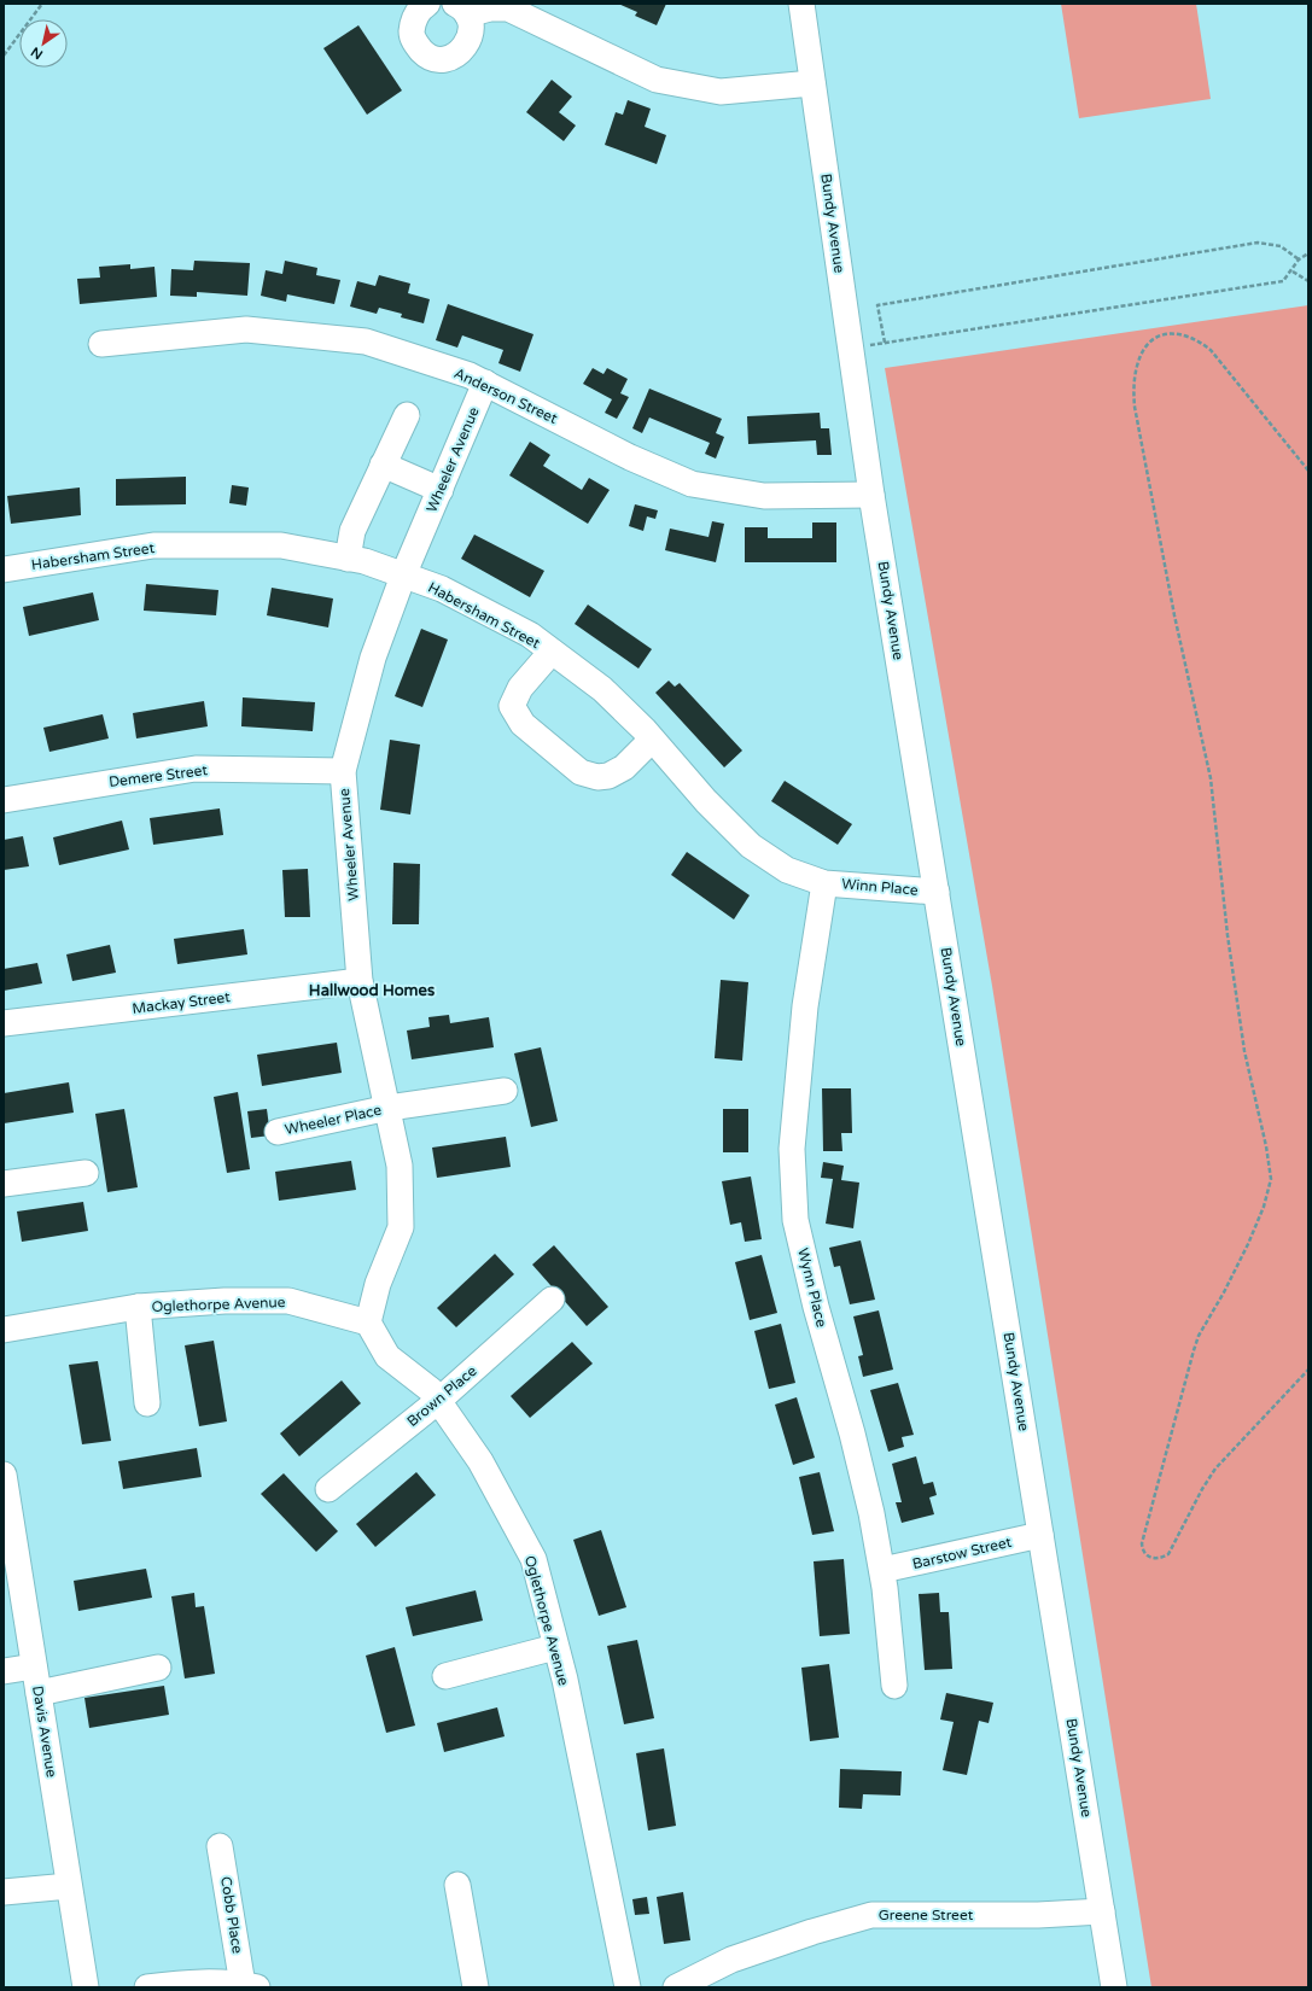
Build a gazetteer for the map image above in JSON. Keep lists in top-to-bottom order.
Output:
{
  "streets": {
    "street": [
      "Bundy Avenue",
      "Anderson Street",
      "Wheeler Avenue",
      "Habersham Street",
      "Demere Street",
      "Winn Place",
      "Mackay Street",
      "Wheeler Place",
      "Wynn Place",
      "Oglethorpe Avenue",
      "Brown Place",
      "Barstow Street",
      "Davis Avenue",
      "Cobb Place",
      "Greene Street"
    ]
  },
  "crossings": [
    ["Bundy Avenue", "Anderson Street"],
    ["Bundy Avenue", "Winn Place"],
    ["Bundy Avenue", "Barstow Street"],
    ["Bundy Avenue", "Greene Street"],
    ["Anderson Street", "Wheeler Avenue"],
    ["Wheeler Avenue", "Habersham Street"],
    ["Wheeler Avenue", "Demere Street"],
    ["Wheeler Avenue", "Mackay Street"],
    ["Wheeler Avenue", "Wheeler Place"],
    ["Wheeler Avenue", "Oglethorpe Avenue"],
    ["Habersham Street", "Winn Place"],
    ["Habersham Street", "Wynn Place"],
    ["Winn Place", "Wynn Place"],
    ["Wynn Place", "Barstow Street"],
    ["Oglethorpe Avenue", "Brown Place"]
  ],
  "districts": ["Hallwood Homes"],
  "north": "bottom left"
}
